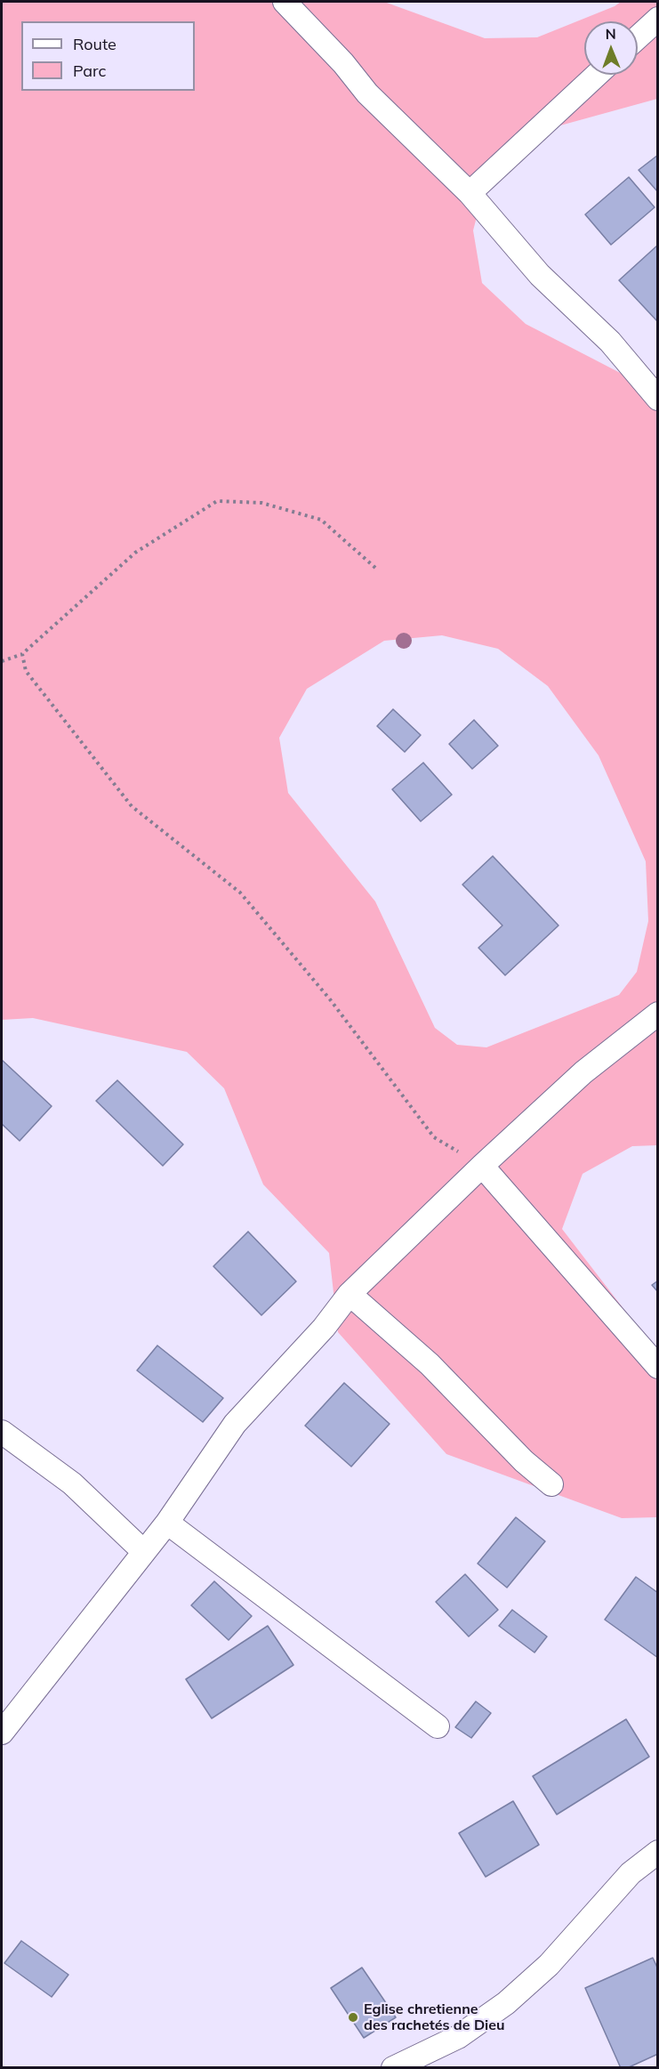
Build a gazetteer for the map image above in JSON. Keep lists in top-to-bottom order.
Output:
{
  "places": ["Eglise chretienne des rachetés de Dieu"],
  "legend": ["Route", "Parc"],
  "north": "top"
}
